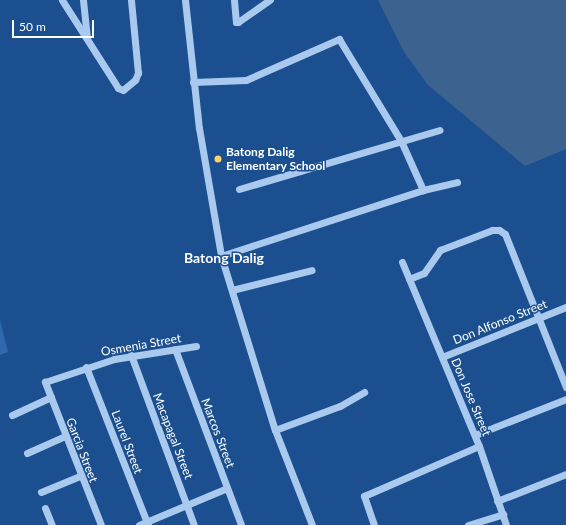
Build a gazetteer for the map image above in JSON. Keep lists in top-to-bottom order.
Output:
{
  "streets": {
    "street": [
      "Don Alfonso Street",
      "Osmenia Street",
      "Don Jose Street",
      "Marcos Street",
      "Macapagal Street",
      "Laurel Street",
      "Garcia Street"
    ]
  },
  "crossings": [
    ["Don Alfonso Street", "Don Jose Street"],
    ["Osmenia Street", "Marcos Street"],
    ["Osmenia Street", "Macapagal Street"],
    ["Osmenia Street", "Laurel Street"],
    ["Osmenia Street", "Garcia Street"]
  ],
  "districts": ["Batong Dalig"],
  "places": ["Batong Dalig Elementary School"],
  "scale_bar": "50 m"
}
